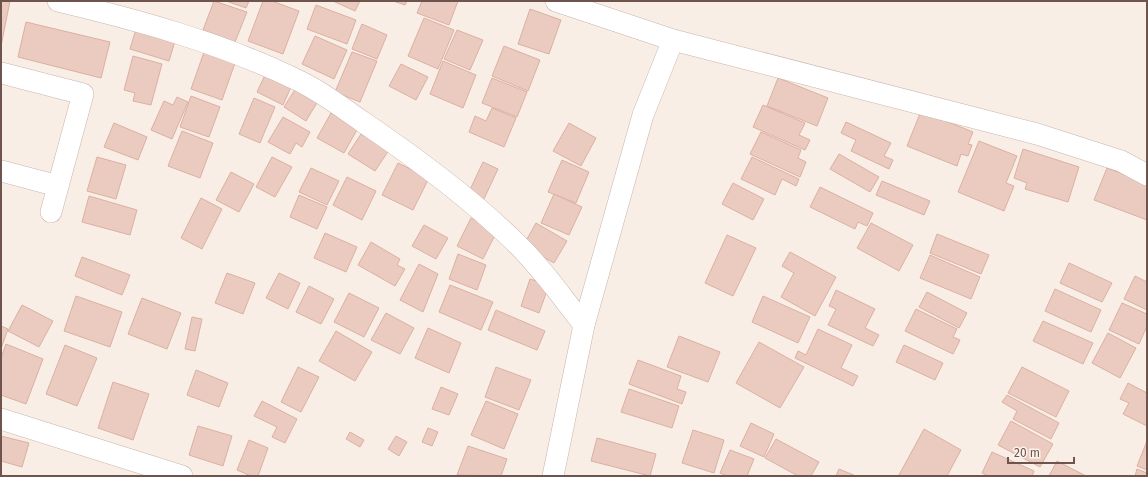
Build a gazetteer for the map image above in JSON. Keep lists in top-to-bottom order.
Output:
{
  "scale_bar": "20 m"
}
